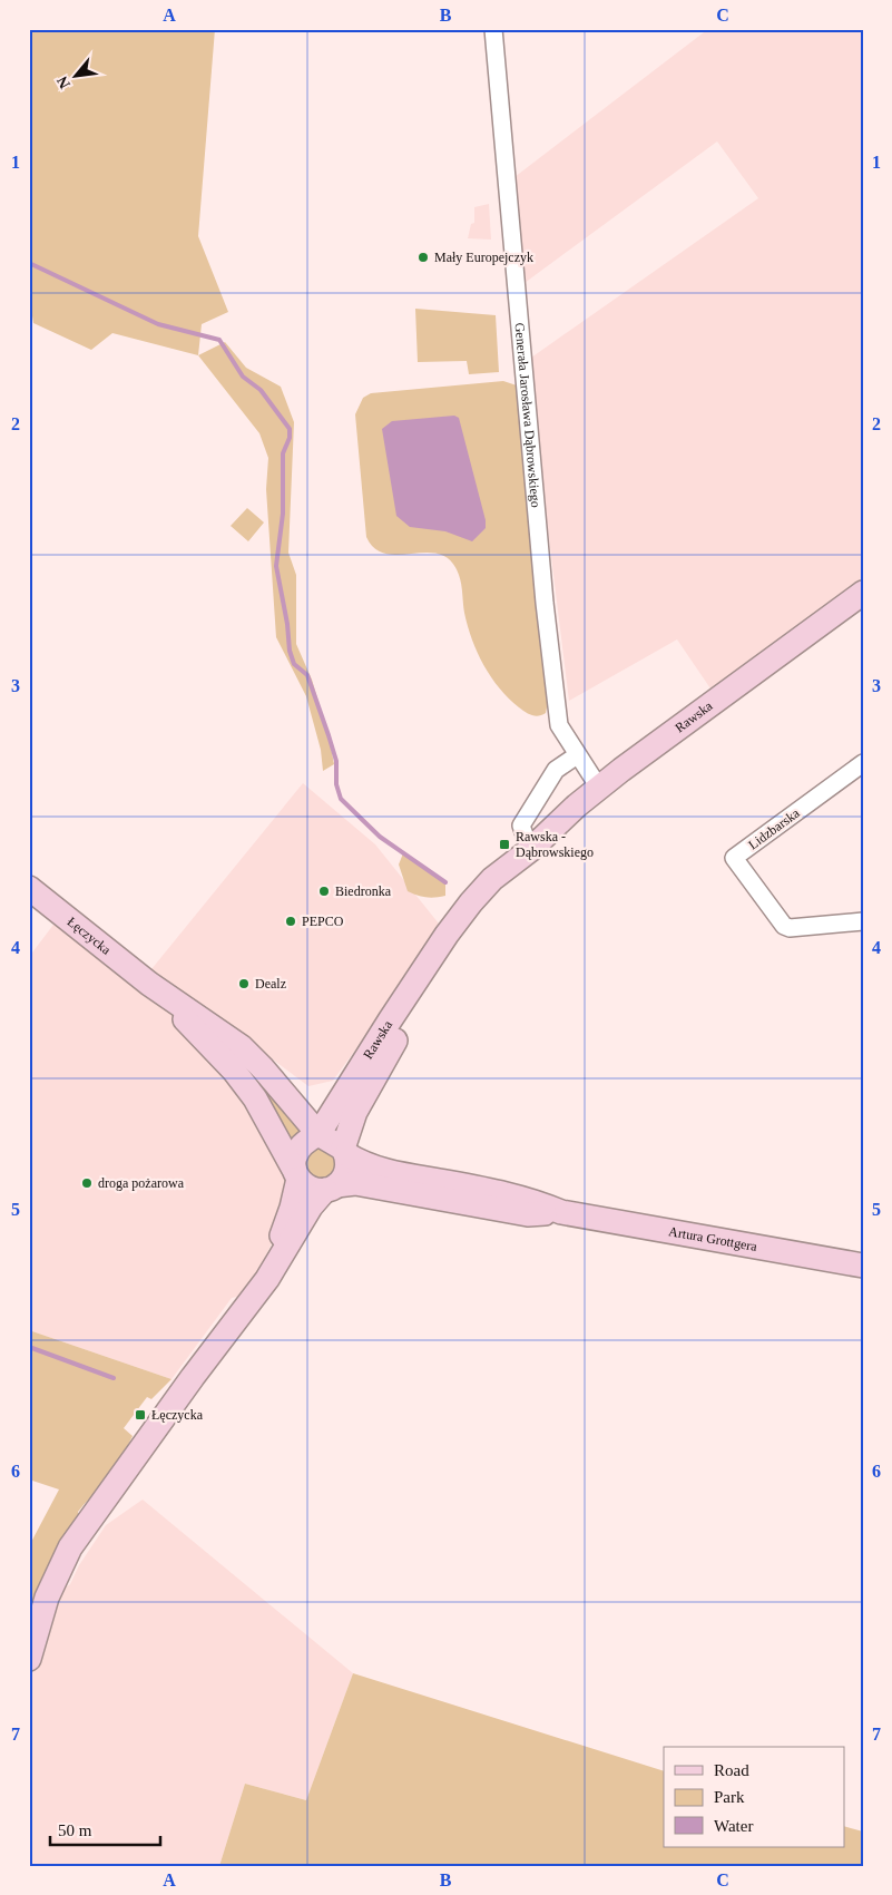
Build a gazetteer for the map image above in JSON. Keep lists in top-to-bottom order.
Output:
{
  "streets": {
    "street": [
      "Generała Jarosława Dąbrowskiego",
      "Rawska",
      "Lidzbarska",
      "Łęczycka",
      "Artura Grottgera"
    ]
  },
  "crossings": [
    ["Generała Jarosława Dąbrowskiego", "Rawska"],
    ["Rawska", "Łęczycka"],
    ["Rawska", "Artura Grottgera"],
    ["Łęczycka", "Artura Grottgera"]
  ],
  "places": {
    "other": [
      "Mały Europejczyk",
      "Biedronka",
      "PEPCO",
      "Dealz",
      "droga pożarowa"
    ],
    "transit": ["Rawska - Dąbrowskiego", "Łęczycka"]
  },
  "legend": ["Road", "Park", "Water"],
  "scale_bar": "50 m",
  "north": "bottom left",
  "grid": {
    "columns": ["A", "B", "C"],
    "rows": [
      "1",
      "2",
      "3",
      "4",
      "5",
      "6",
      "7"
    ]
  }
}
